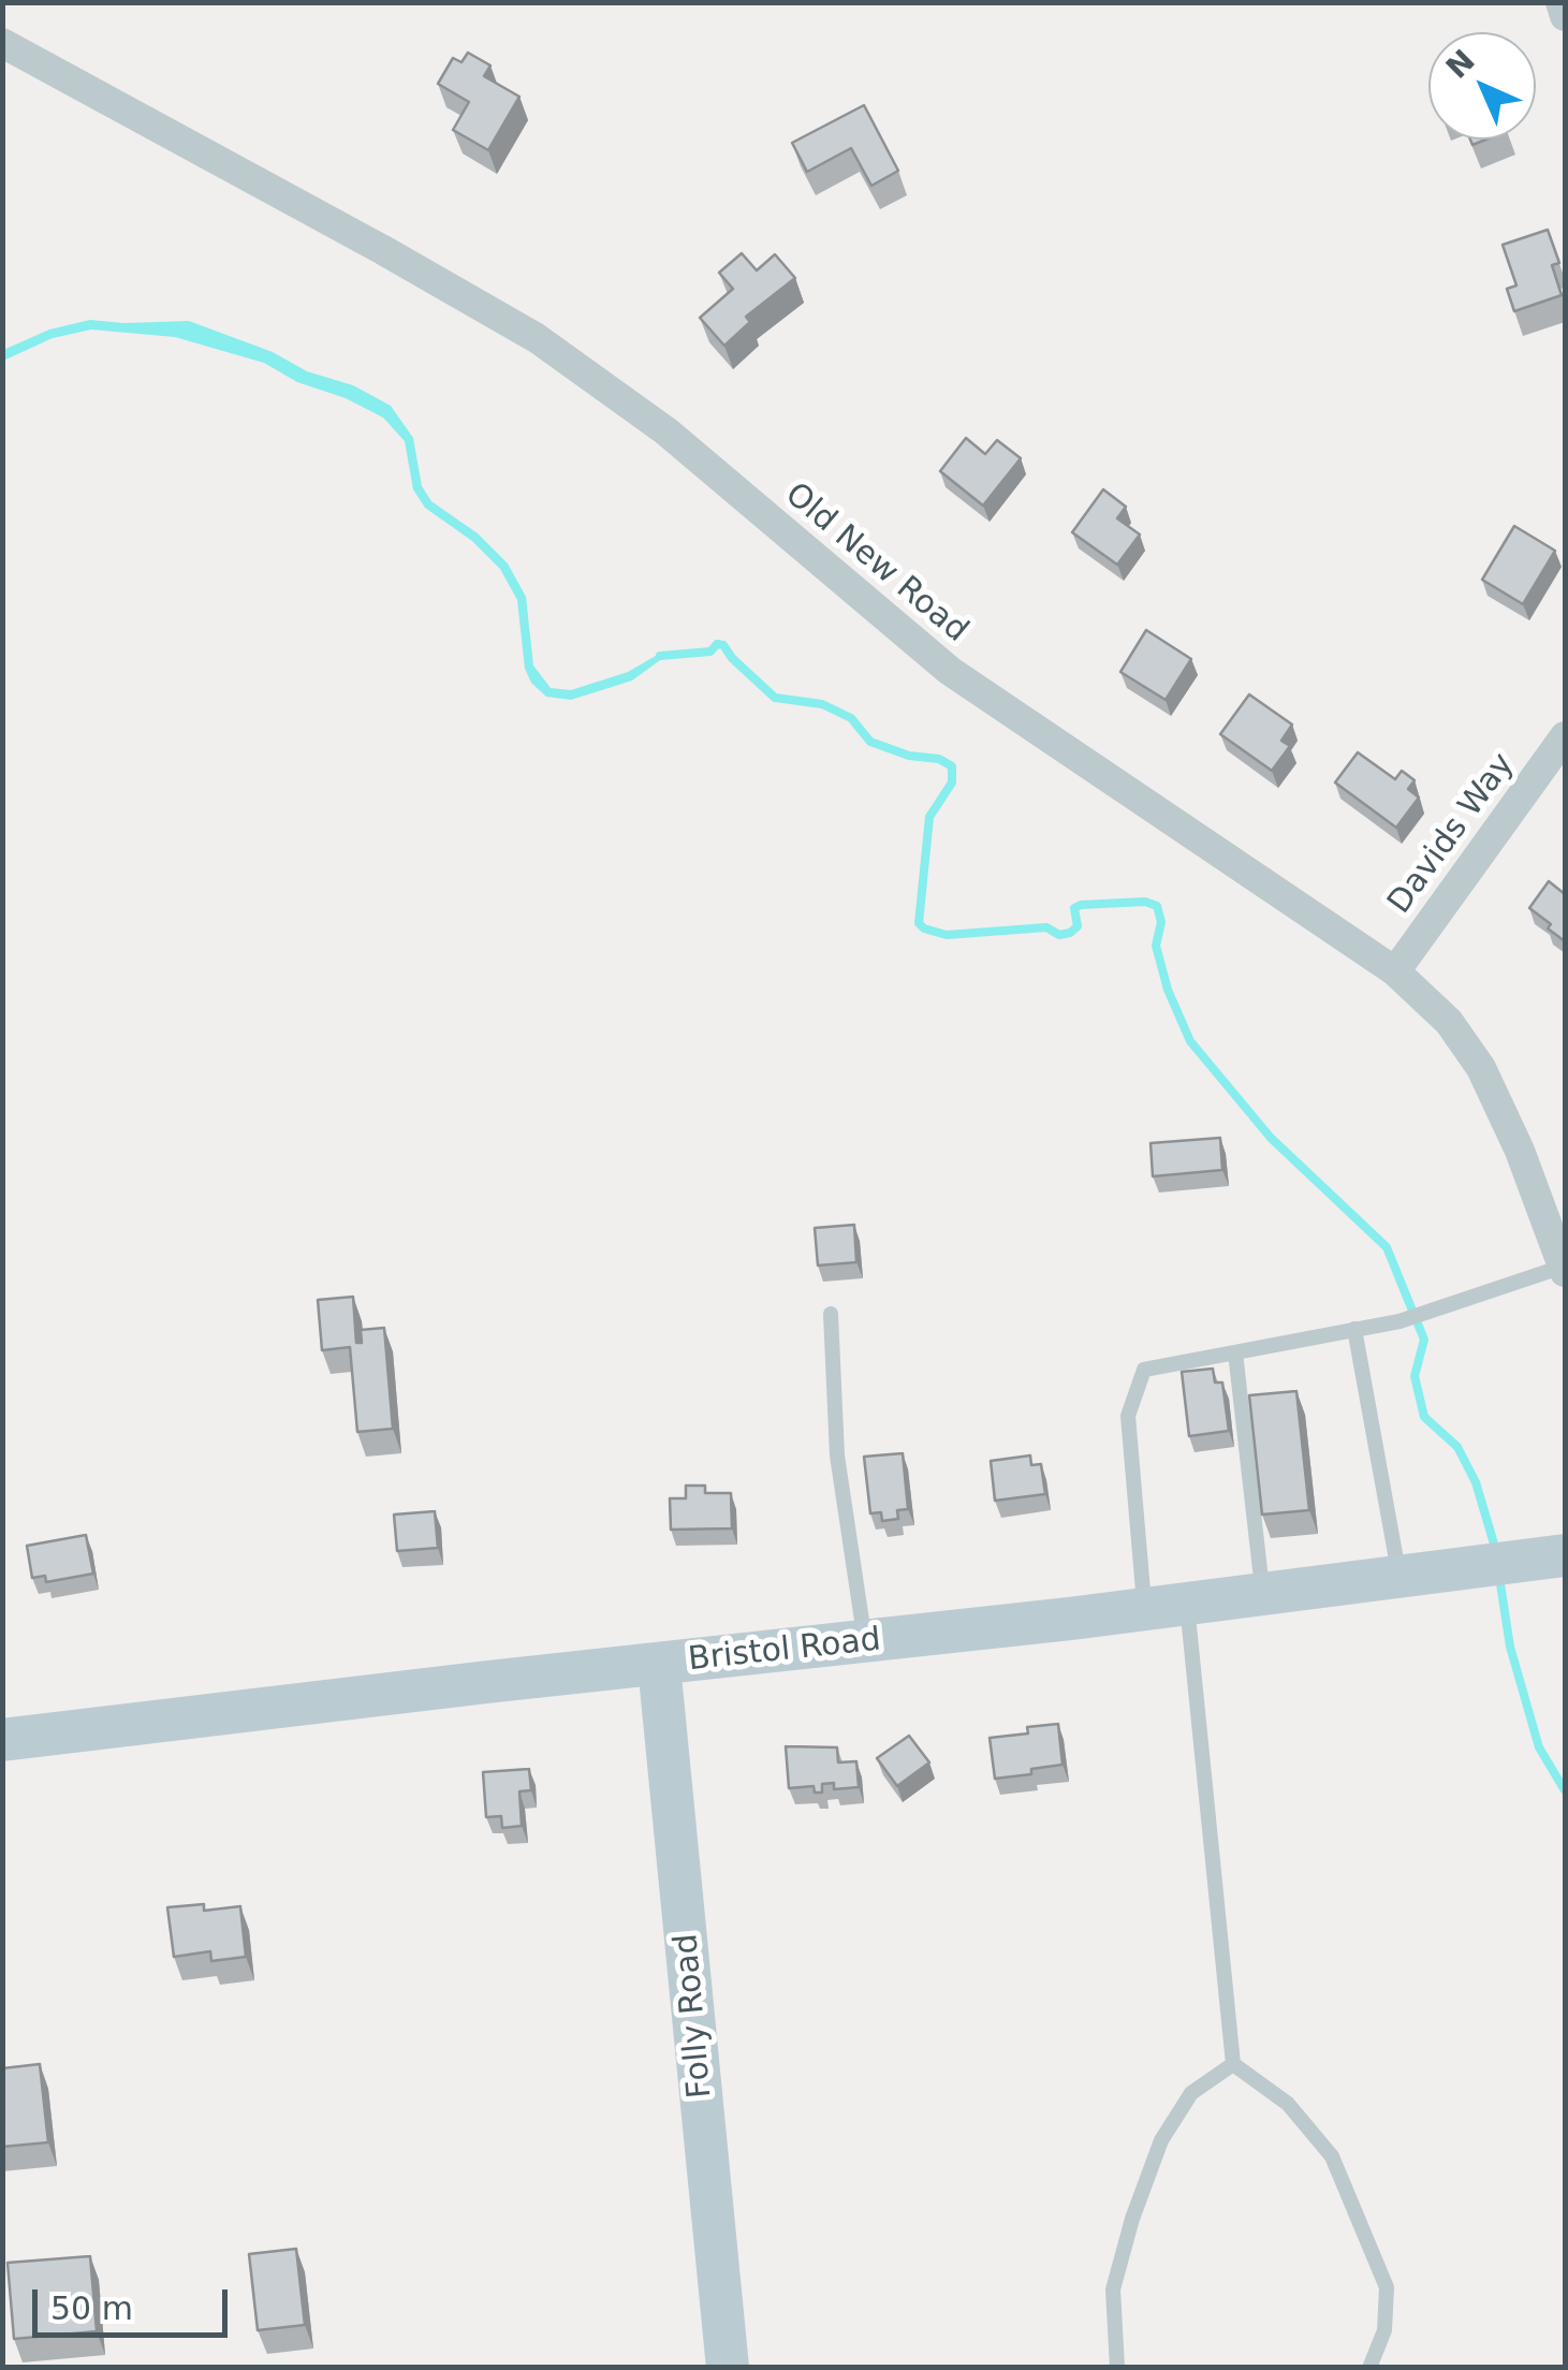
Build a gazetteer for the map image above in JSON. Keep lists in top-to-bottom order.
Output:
{
  "streets": {
    "main road": ["Bristol Road", "Folly Road"],
    "street": ["Old New Road", "Davids Way"]
  },
  "crossings": [
    ["Old New Road", "Davids Way"],
    ["Bristol Road", "Folly Road"]
  ],
  "scale_bar": "50 m",
  "north": "top left"
}
